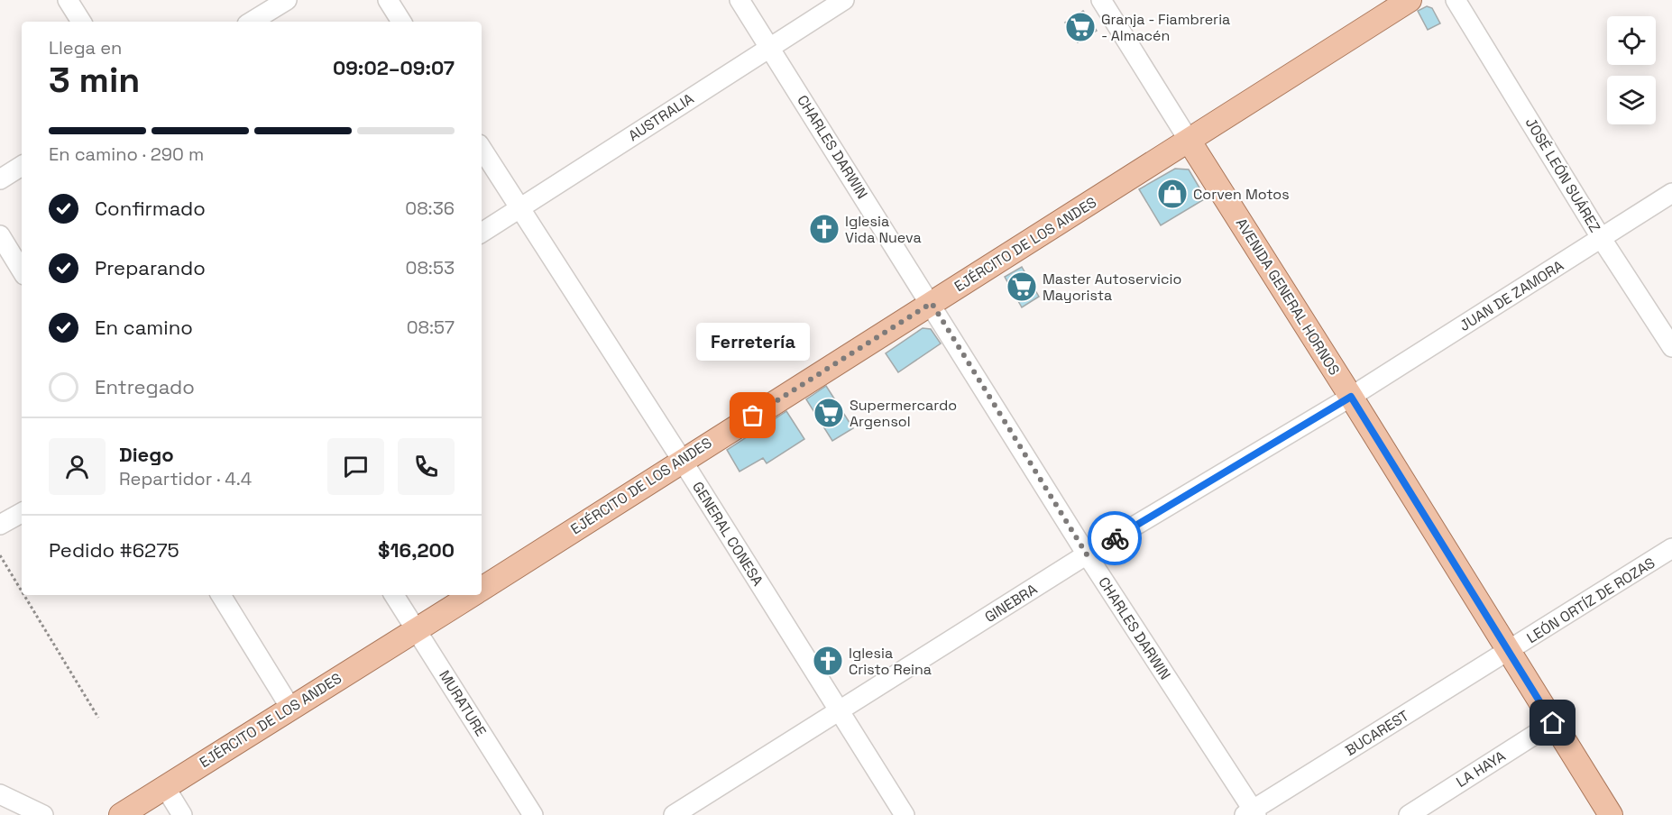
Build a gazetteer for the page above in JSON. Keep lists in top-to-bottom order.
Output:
{
  "streets": {
    "main road": ["EJÉRCITO DE LOS ANDES", "AVENIDA GENERAL HORNOS"],
    "street": [
      "AUSTRALIA",
      "CHARLES DARWIN",
      "JOSÉ LEÓN SUÁREZ",
      "JUAN DE ZAMORA",
      "GENERAL CONESA",
      "LEÓN ORTÍZ DE ROZAS",
      "GINEBRA",
      "MURATURE",
      "BUCAREST",
      "LA HAYA"
    ]
  },
  "crossings": [
    ["AUSTRALIA", "CHARLES DARWIN"],
    ["AUSTRALIA", "GENERAL CONESA"],
    ["CHARLES DARWIN", "EJÉRCITO DE LOS ANDES"],
    ["CHARLES DARWIN", "GINEBRA"],
    ["CHARLES DARWIN", "BUCAREST"],
    ["JOSÉ LEÓN SUÁREZ", "JUAN DE ZAMORA"],
    ["EJÉRCITO DE LOS ANDES", "AVENIDA GENERAL HORNOS"],
    ["EJÉRCITO DE LOS ANDES", "GENERAL CONESA"],
    ["EJÉRCITO DE LOS ANDES", "MURATURE"],
    ["JUAN DE ZAMORA", "AVENIDA GENERAL HORNOS"],
    ["JUAN DE ZAMORA", "GINEBRA"],
    ["AVENIDA GENERAL HORNOS", "LEÓN ORTÍZ DE ROZAS"],
    ["AVENIDA GENERAL HORNOS", "GINEBRA"],
    ["AVENIDA GENERAL HORNOS", "BUCAREST"],
    ["AVENIDA GENERAL HORNOS", "LA HAYA"],
    ["GENERAL CONESA", "GINEBRA"],
    ["LEÓN ORTÍZ DE ROZAS", "BUCAREST"]
  ],
  "places": {
    "supermarket": ["Granja - Fiambreria - Almacén", "Master Autoservicio Mayorista", "Supermercardo Argensol"],
    "shop": ["Corven Motos"],
    "church": ["Iglesia Vida Nueva", "Iglesia Cristo Reina"],
    "other": ["Ferretería"]
  },
  "page": {
    "heading": ["3 min", "Llega en", "09:02–09:07"],
    "panel": [
      "Diego",
      "Repartidor · 4.4",
      "Pedido #6275",
      "$16,200"
    ],
    "bar": "En camino · 290 m",
    "list": [
      ["Confirmado", "08:36"],
      ["Preparando", "08:53"],
      ["En camino", "08:57"],
      "Entregado"
    ],
    "bubble": "Ferretería"
  }
}
